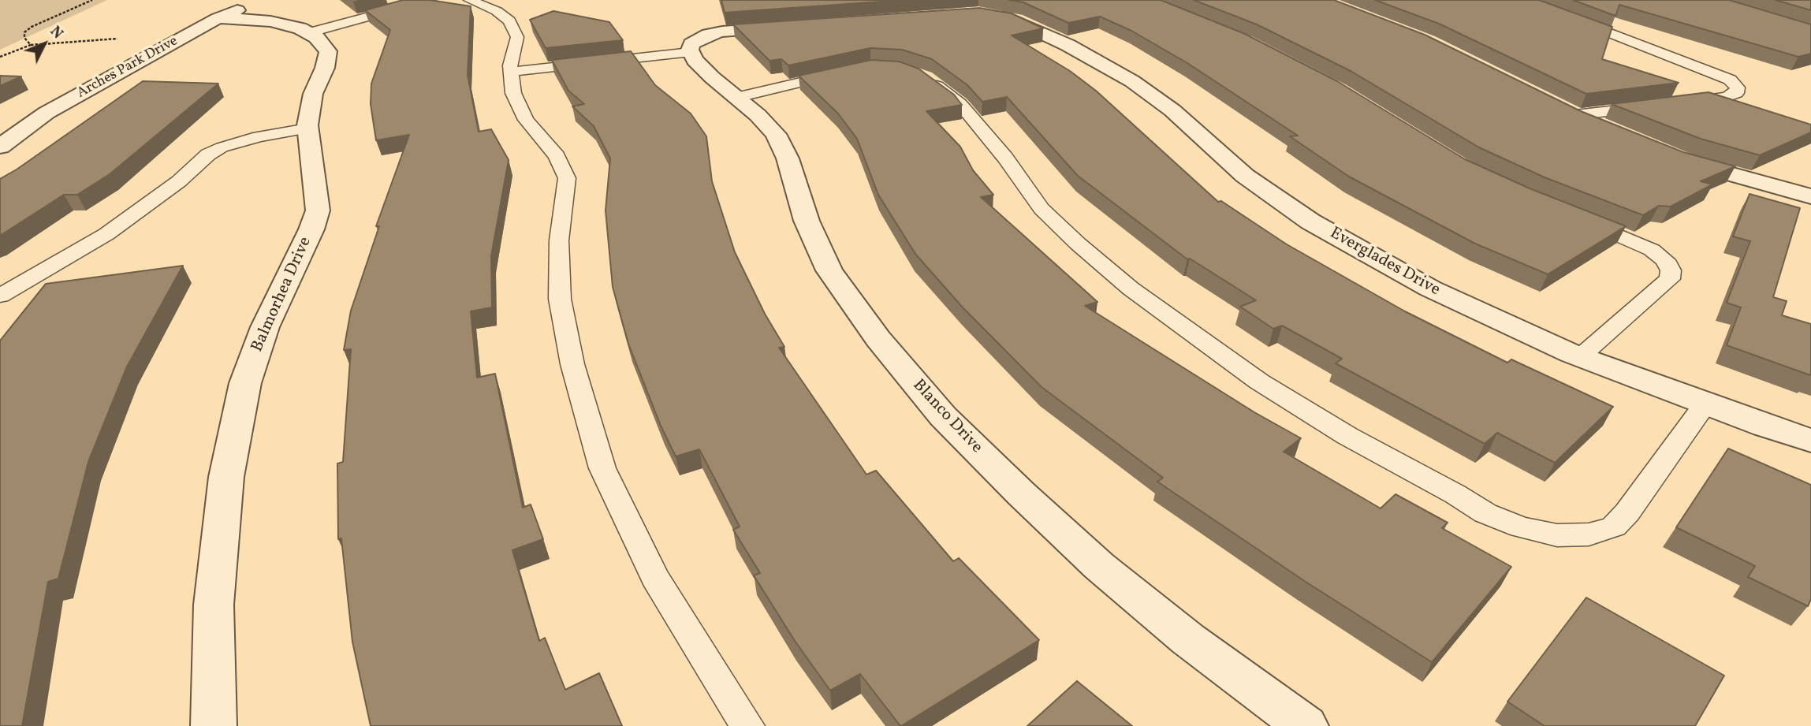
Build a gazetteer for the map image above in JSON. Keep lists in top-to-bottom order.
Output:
{
  "streets": {
    "street": [
      "Arches Park Drive",
      "Everglades Drive",
      "Balmorhea Drive",
      "Blanco Drive"
    ]
  },
  "crossings": [
    ["Arches Park Drive", "Balmorhea Drive"]
  ],
  "north": "top right"
}
